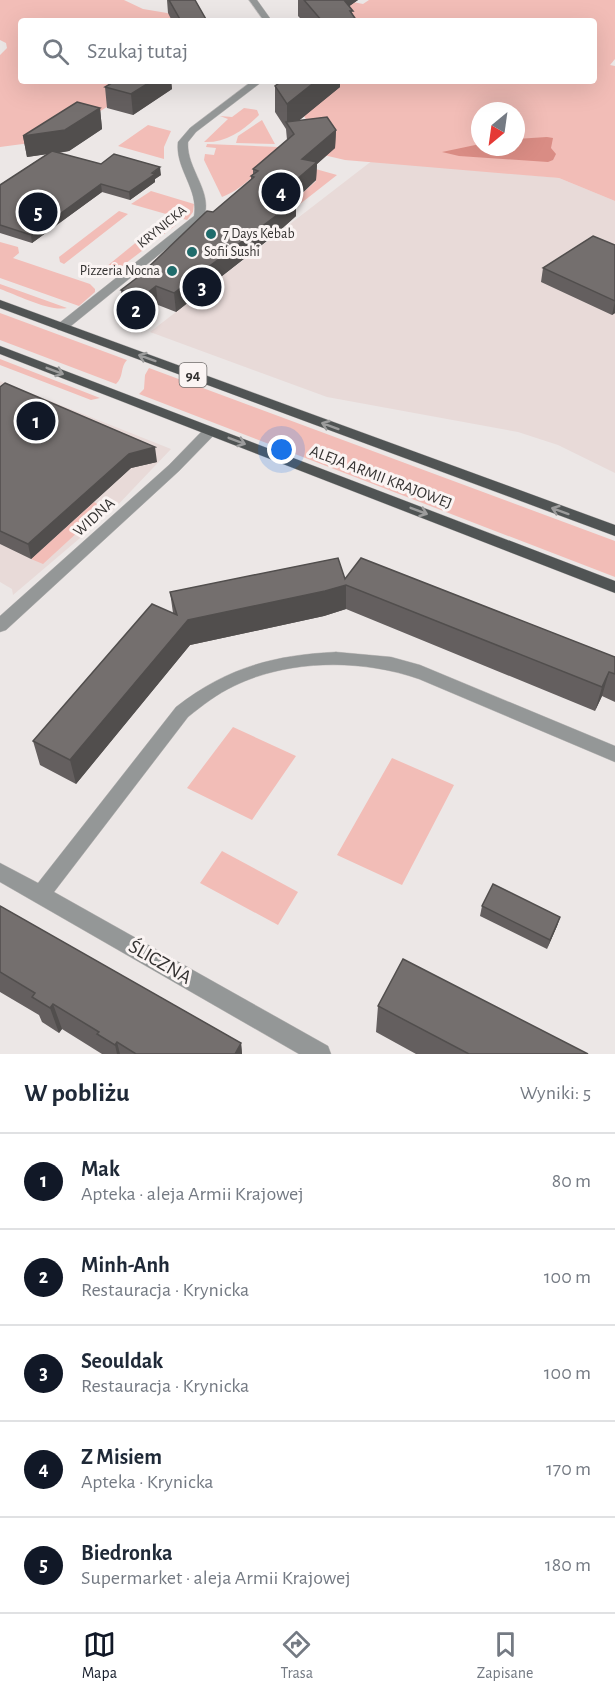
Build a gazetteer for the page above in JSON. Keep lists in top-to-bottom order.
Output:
{
  "streets": {
    "main road": ["94", "ALEJA ARMII KRAJOWEJ"],
    "street": ["KRYNICKA", "WIDNA", "ŚLICZNA"]
  },
  "crossings": [
    ["KRYNICKA", "ALEJA ARMII KRAJOWEJ"],
    ["ALEJA ARMII KRAJOWEJ", "WIDNA"]
  ],
  "places": ["7 Days Kebab", "Sofii Sushi", "Pizzeria Nocna"],
  "north": "bottom left",
  "page": {
    "search": "Szukaj tutaj",
    "pins": [
      "4",
      "5",
      "3",
      "2",
      "1"
    ],
    "heading": ["W pobliżu", "Wyniki: 5"],
    "list": [
      {
        "mark": "1",
        "name": "Mak",
        "note": "Apteka · aleja Armii Krajowej",
        "value": "80 m"
      },
      {
        "mark": "2",
        "name": "Minh-Anh",
        "note": "Restauracja · Krynicka",
        "value": "100 m"
      },
      {
        "mark": "3",
        "name": "Seouldak",
        "note": "Restauracja · Krynicka",
        "value": "100 m"
      },
      {
        "mark": "4",
        "name": "Z Misiem",
        "note": "Apteka · Krynicka",
        "value": "170 m"
      },
      {
        "mark": "5",
        "name": "Biedronka",
        "note": "Supermarket · aleja Armii Krajowej",
        "value": "180 m"
      }
    ],
    "nav": ["Mapa", "Trasa", "Zapisane"]
  }
}
